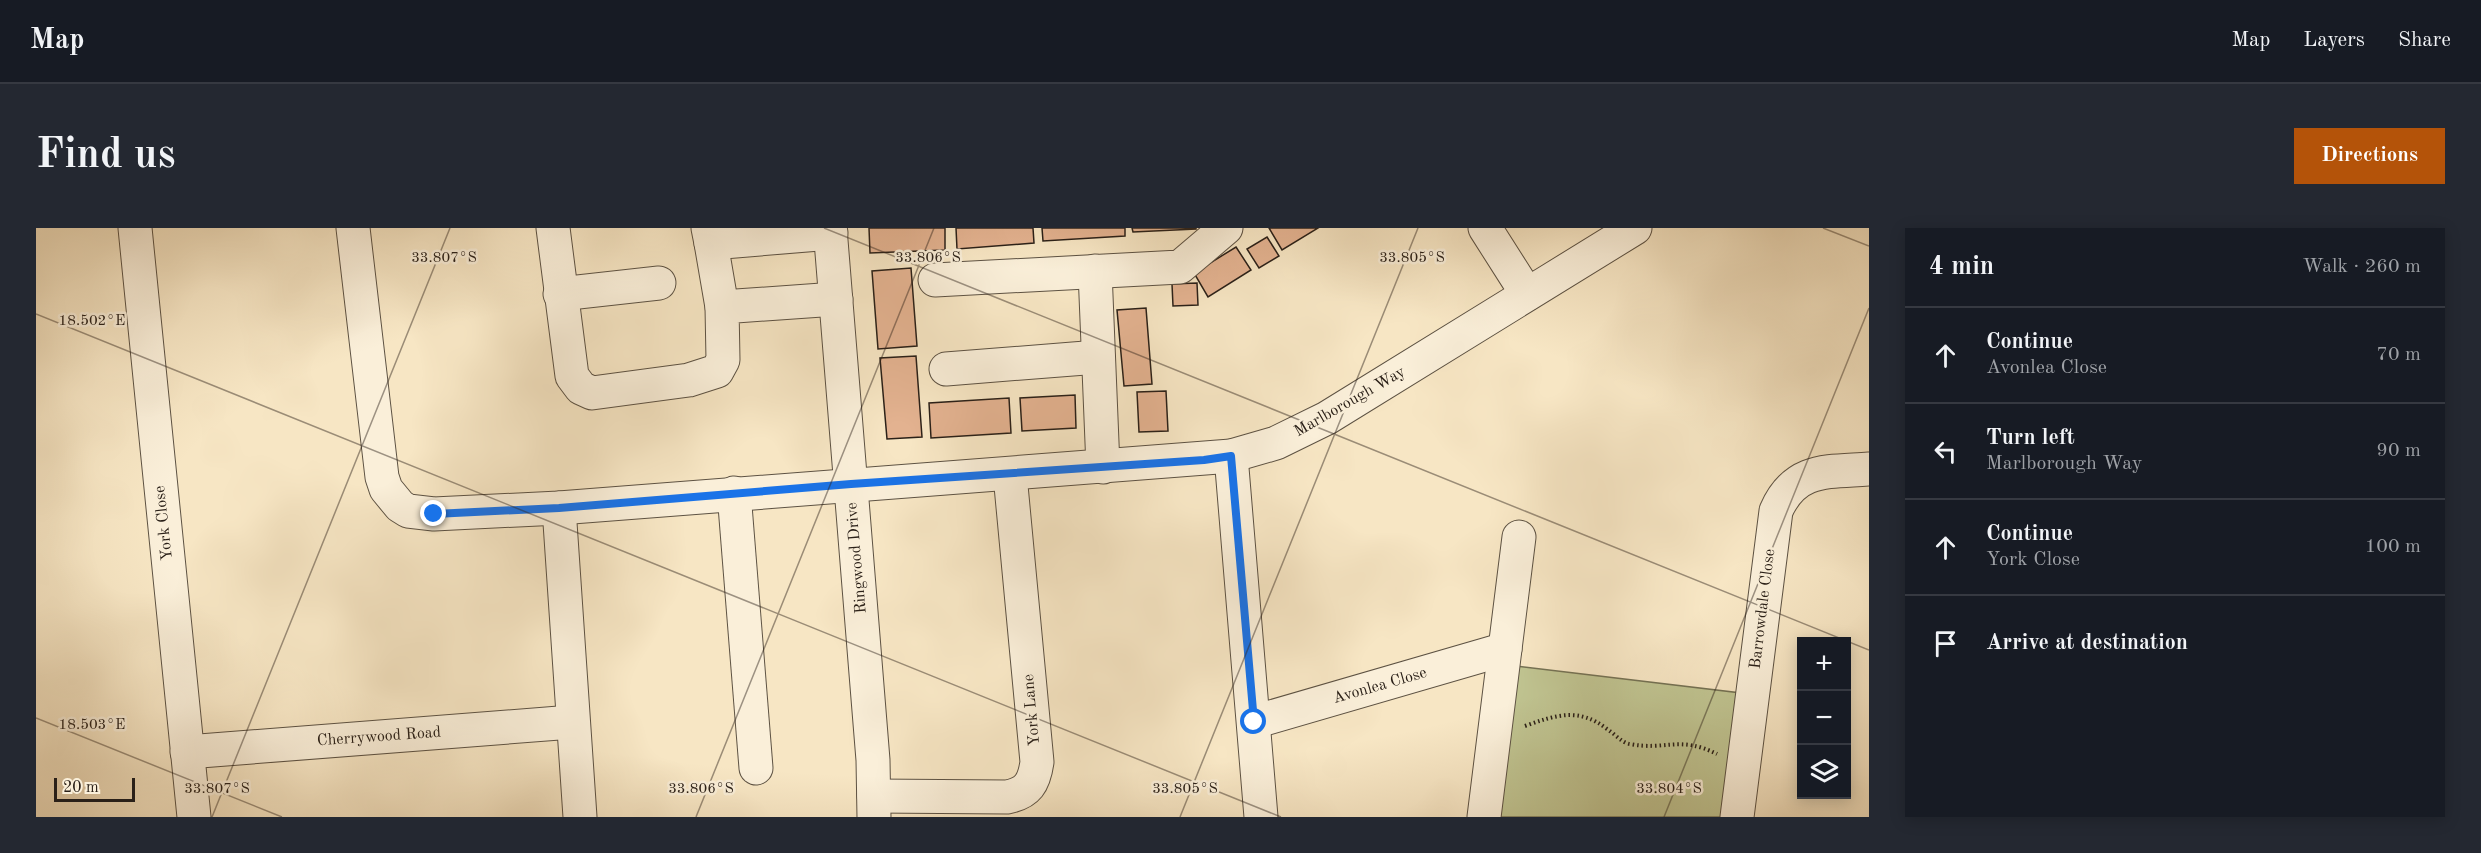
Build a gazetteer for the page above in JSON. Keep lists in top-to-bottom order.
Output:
{
  "streets": {
    "street": [
      "Marlborough Way",
      "York Close",
      "Ringwood Drive",
      "Barrowdale Close",
      "Avonlea Close",
      "York Lane",
      "Cherrywood Road"
    ]
  },
  "crossings": [
    ["Marlborough Way", "Ringwood Drive"],
    ["Marlborough Way", "York Lane"],
    ["York Close", "Cherrywood Road"],
    ["Ringwood Drive", "York Lane"]
  ],
  "scale_bar": "20 m",
  "page": {
    "header": "Map",
    "nav": ["Map", "Layers", "Share"],
    "buttons": "Directions",
    "title": "Find us",
    "heading": ["4 min", "Walk · 260 m"],
    "list": [
      ["Continue", "Avonlea Close", "70 m"],
      ["Turn left", "Marlborough Way", "90 m"],
      ["Continue", "York Close", "100 m"],
      "Arrive at destination"
    ],
    "map_buttons": ["+", "−"],
    "scale": "20 m"
  },
  "coordinates": [
    "33.807°S",
    "33.805°S",
    "33.806°S",
    "18.502°E",
    "18.503°E",
    "33.804°S"
  ]
}
